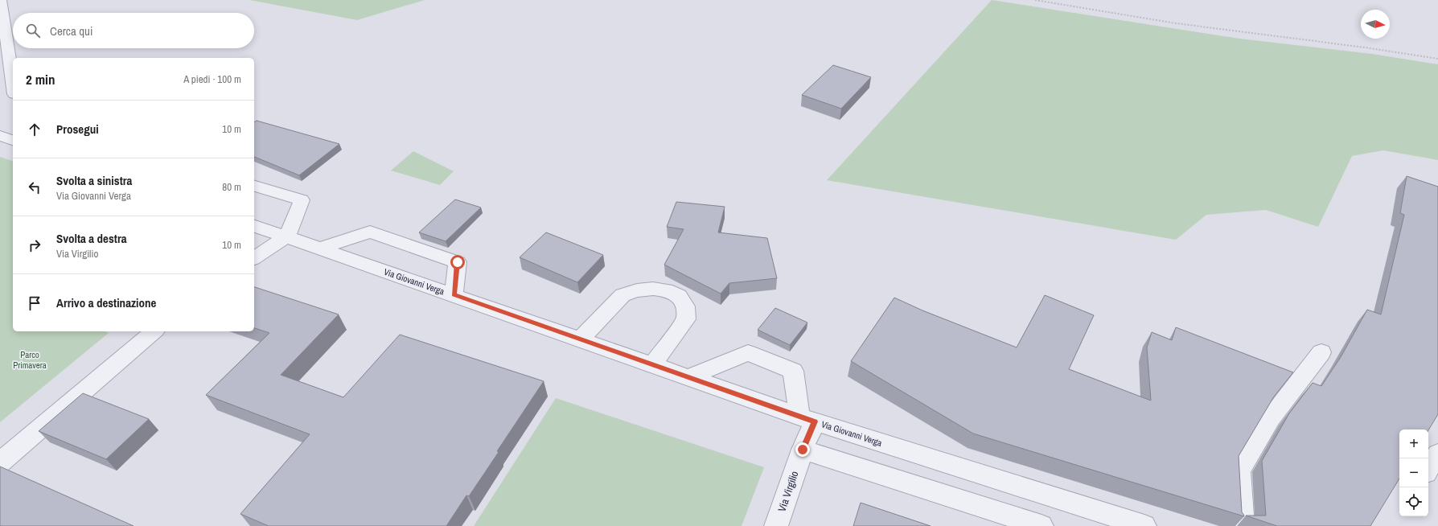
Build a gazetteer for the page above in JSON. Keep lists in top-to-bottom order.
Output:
{
  "streets": {
    "street": ["Via Giovanni Verga", "Via Virgilio"]
  },
  "crossings": [
    ["Via Giovanni Verga", "Via Virgilio"]
  ],
  "parks": ["Parco Primavera"],
  "north": "right",
  "page": {
    "search": "Cerca qui",
    "heading": ["2 min", "A piedi · 100 m"],
    "list": [
      ["Prosegui", "10 m"],
      ["Svolta a sinistra", "Via Giovanni Verga", "80 m"],
      ["Svolta a destra", "Via Virgilio", "10 m"],
      "Arrivo a destinazione"
    ],
    "map_buttons": ["+", "−"]
  }
}
